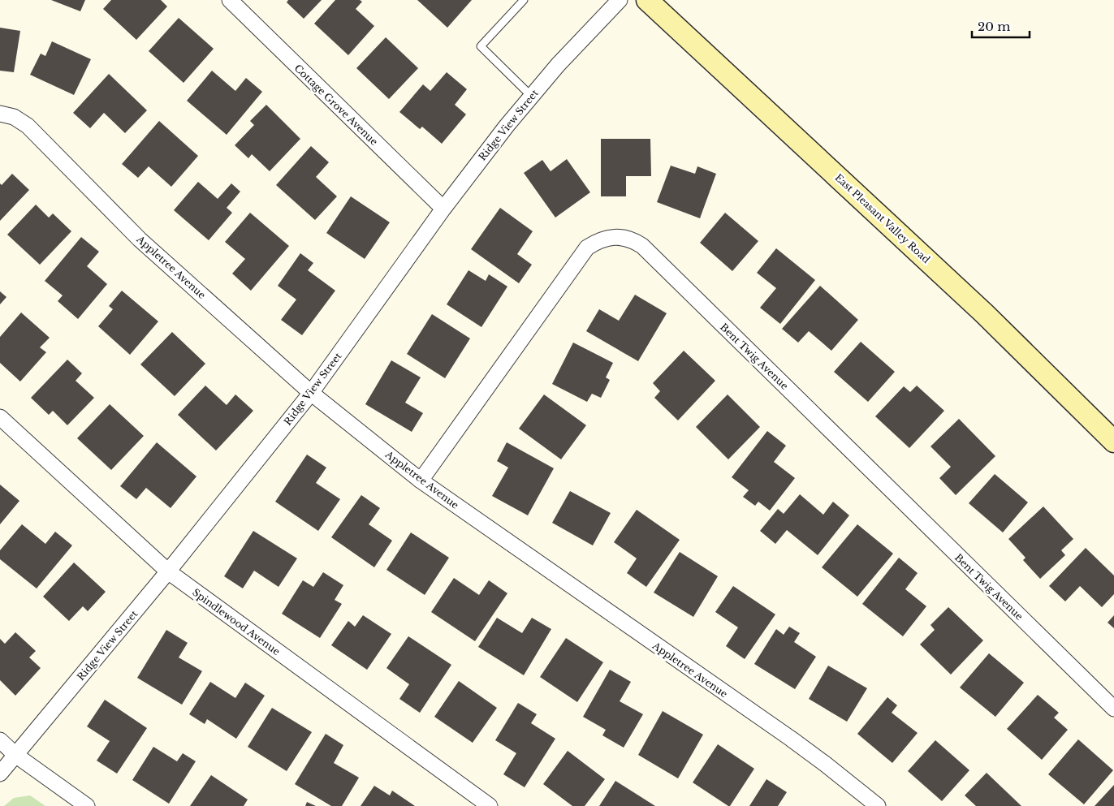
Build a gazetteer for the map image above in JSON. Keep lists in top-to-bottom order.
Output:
{
  "streets": {
    "main road": ["East Pleasant Valley Road"],
    "street": [
      "Cottage Grove Avenue",
      "Ridge View Street",
      "Appletree Avenue",
      "Bent Twig Avenue",
      "Spindlewood Avenue"
    ]
  },
  "crossings": [
    ["Cottage Grove Avenue", "Ridge View Street"],
    ["Ridge View Street", "Appletree Avenue"],
    ["Ridge View Street", "Spindlewood Avenue"],
    ["Appletree Avenue", "Bent Twig Avenue"]
  ],
  "scale_bar": "20 m"
}
